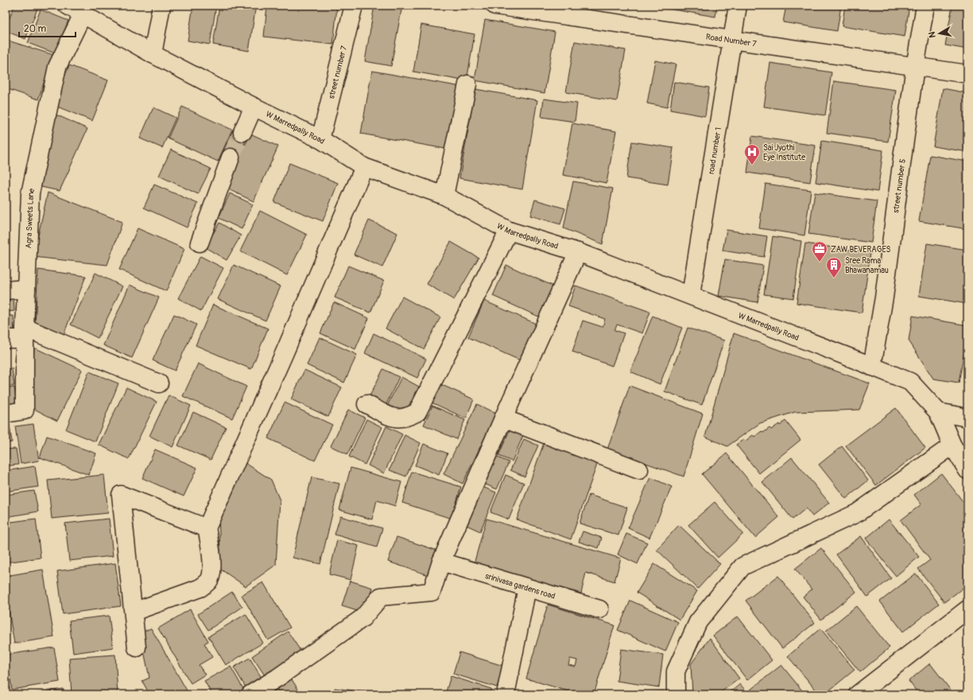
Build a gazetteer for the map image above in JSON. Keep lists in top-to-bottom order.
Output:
{
  "streets": {
    "street": [
      "Road Number 7",
      "street number 7",
      "W Marredpally Road",
      "road number 1",
      "street number 5",
      "Agra Sweets Lane",
      "srinivasa gardens road"
    ]
  },
  "crossings": [
    ["Road Number 7", "road number 1"],
    ["Road Number 7", "street number 5"],
    ["street number 7", "W Marredpally Road"],
    ["W Marredpally Road", "road number 1"],
    ["W Marredpally Road", "street number 5"],
    ["W Marredpally Road", "Agra Sweets Lane"]
  ],
  "places": {
    "hospital": ["Sai Jyothi Eye Institute"],
    "office": ["ZAW BEVERAGES"],
    "building": ["Sree Rama Bhawanamau"]
  },
  "scale_bar": "20 m",
  "north": "left"
}
